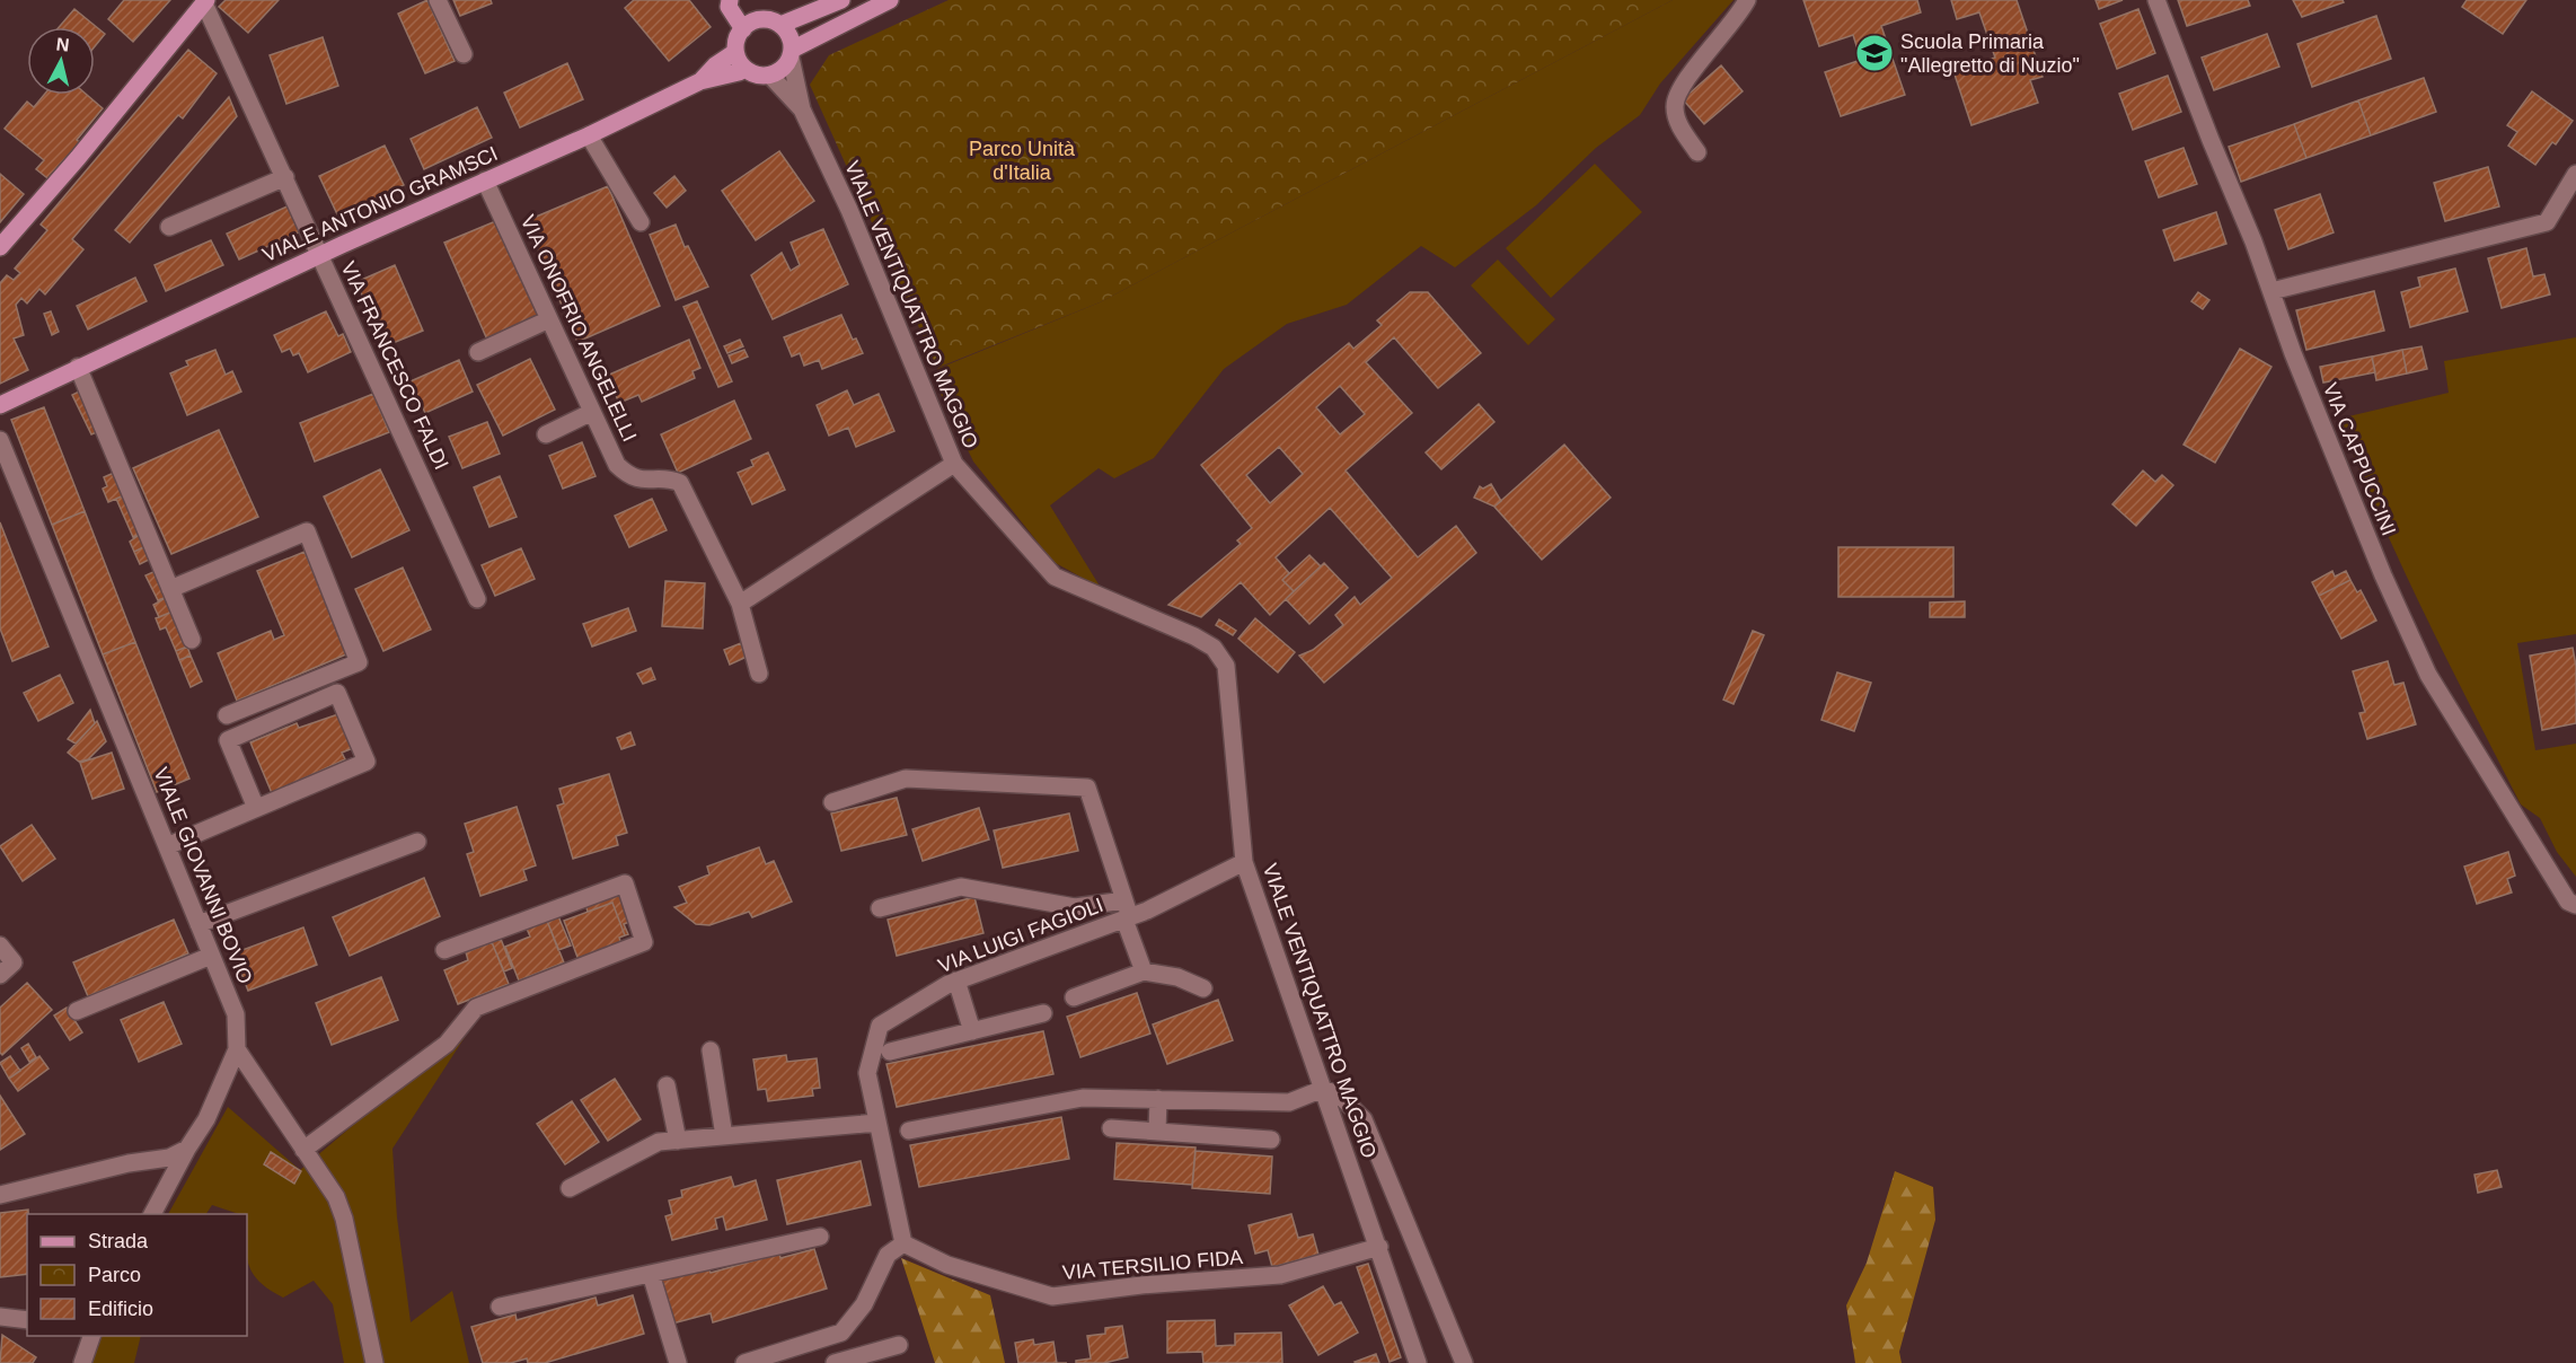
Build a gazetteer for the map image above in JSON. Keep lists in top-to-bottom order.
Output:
{
  "streets": {
    "main road": ["VIALE ANTONIO GRAMSCI"],
    "street": [
      "VIALE VENTIQUATTRO MAGGIO",
      "VIA ONOFRIO ANGELELLI",
      "VIA FRANCESCO FALDI",
      "VIA CAPPUCCINI",
      "VIALE GIOVANNI BOVIO",
      "VIA LUIGI FAGIOLI",
      "VIA TERSILIO FIDA"
    ]
  },
  "crossings": [
    ["VIALE ANTONIO GRAMSCI", "VIALE VENTIQUATTRO MAGGIO"],
    ["VIALE ANTONIO GRAMSCI", "VIA ONOFRIO ANGELELLI"],
    ["VIALE ANTONIO GRAMSCI", "VIA FRANCESCO FALDI"],
    ["VIALE VENTIQUATTRO MAGGIO", "VIA LUIGI FAGIOLI"],
    ["VIALE VENTIQUATTRO MAGGIO", "VIA TERSILIO FIDA"],
    ["VIA LUIGI FAGIOLI", "VIA TERSILIO FIDA"]
  ],
  "parks": ["Parco Unità d'Italia"],
  "places": {
    "school or university": ["Scuola Primaria \"Allegretto di Nuzio\""]
  },
  "legend": ["Strada", "Parco", "Edificio"],
  "north": "top"
}
